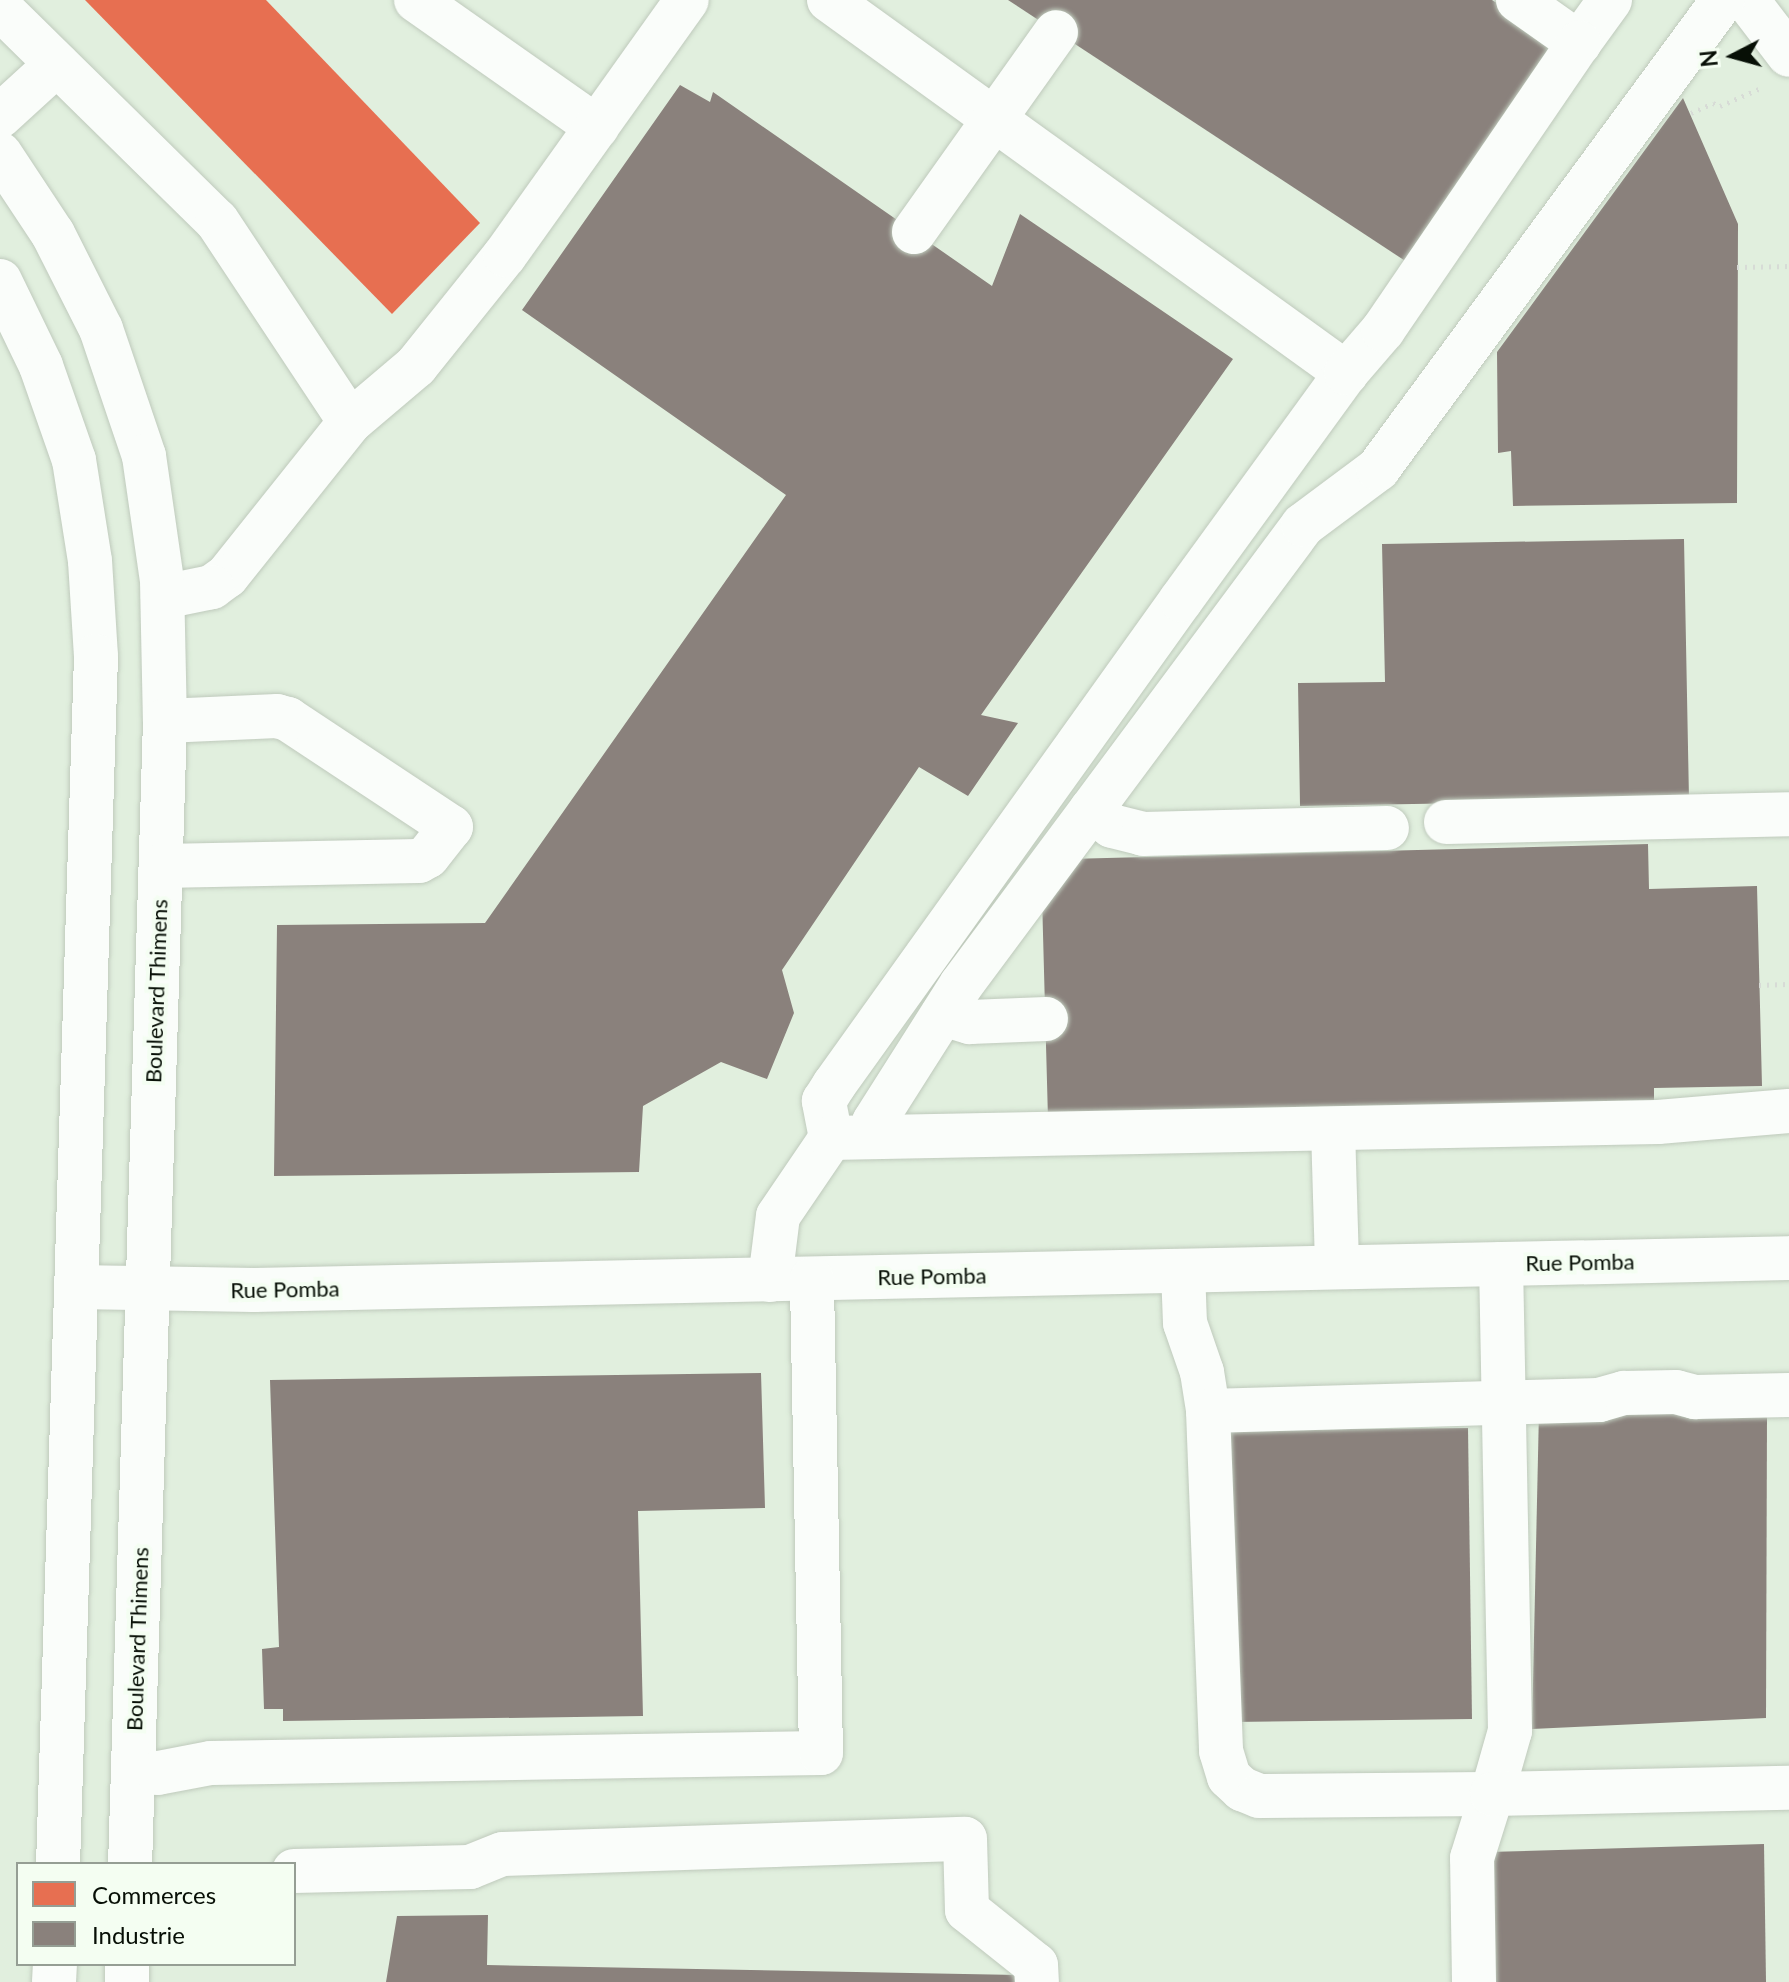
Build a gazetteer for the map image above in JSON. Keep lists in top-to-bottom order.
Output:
{
  "streets": {
    "street": ["Boulevard Thimens", "Rue Pomba"]
  },
  "crossings": [
    ["Boulevard Thimens", "Rue Pomba"]
  ],
  "legend": ["Commerces", "Industrie"],
  "north": "left"
}
